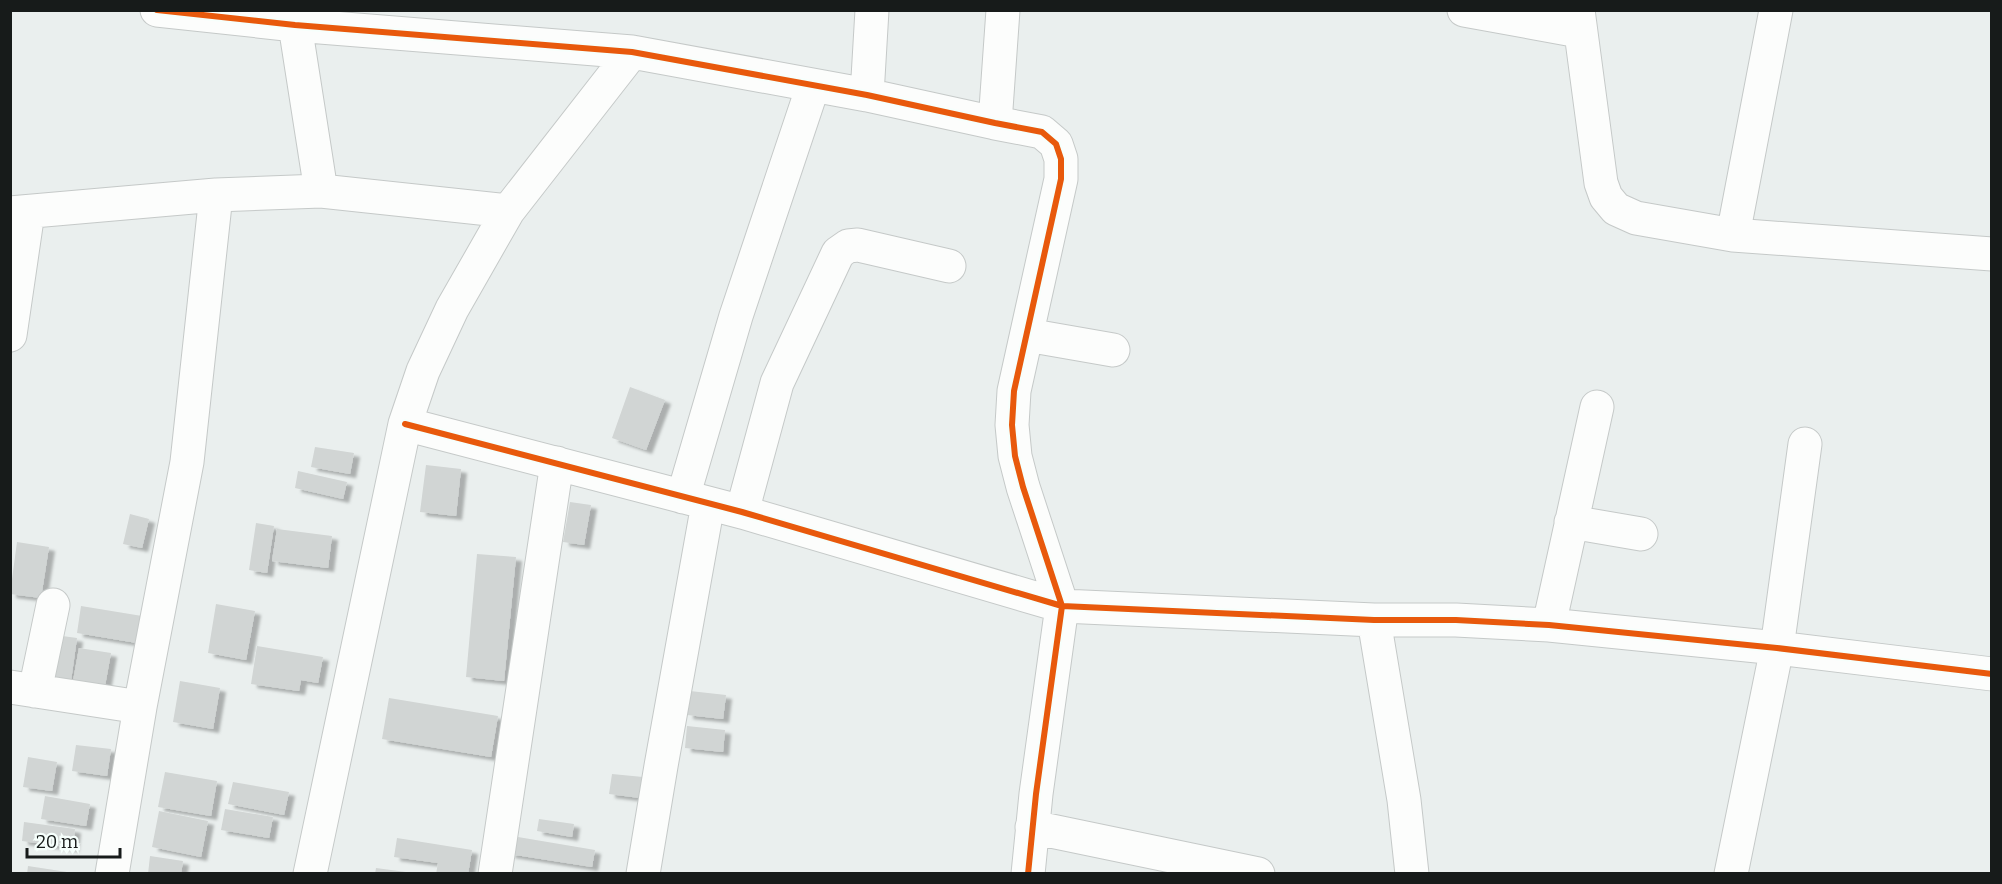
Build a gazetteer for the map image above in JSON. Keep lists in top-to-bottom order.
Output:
{
  "scale_bar": "20 m"
}
